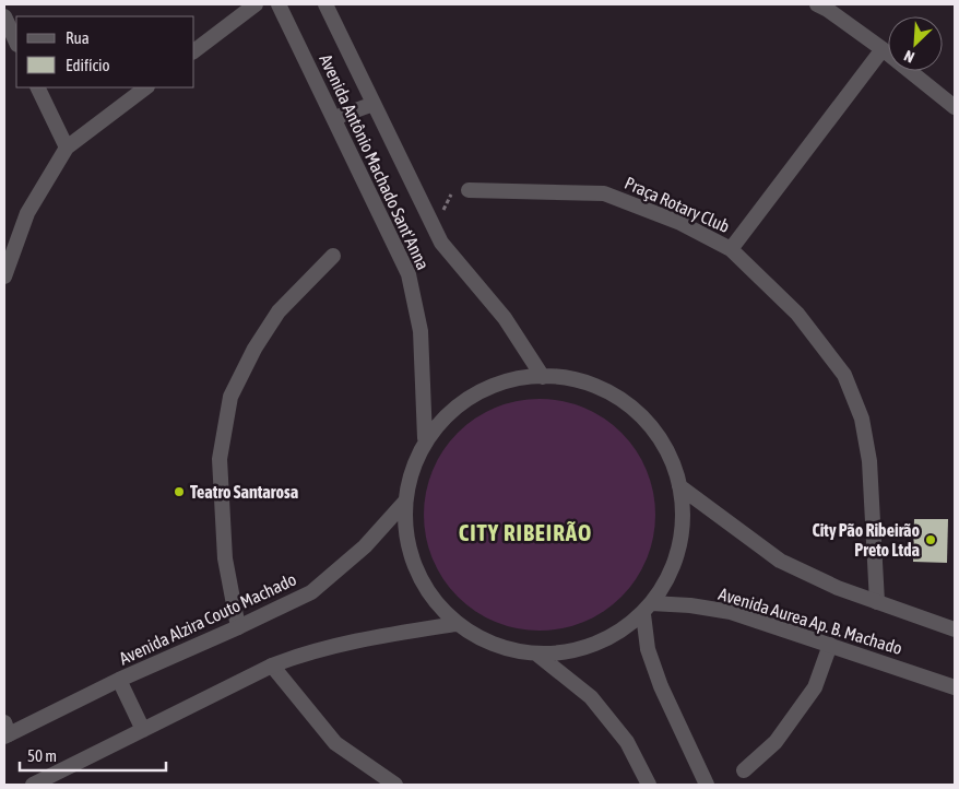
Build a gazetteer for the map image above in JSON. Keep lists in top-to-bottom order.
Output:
{
  "streets": {
    "street": [
      "Avenida Antônio Machado Sant'Anna",
      "Praça Rotary Club",
      "Avenida Alzira Couto Machado",
      "Avenida Aurea Ap. B. Machado"
    ]
  },
  "crossings": [
    ["Praça Rotary Club", "Avenida Aurea Ap. B. Machado"]
  ],
  "districts": ["CITY RIBEIRÃO"],
  "places": ["Teatro Santarosa", "City Pão Ribeirão Preto Ltda"],
  "legend": ["Rua", "Edifício"],
  "scale_bar": "50 m",
  "north": "bottom left"
}
